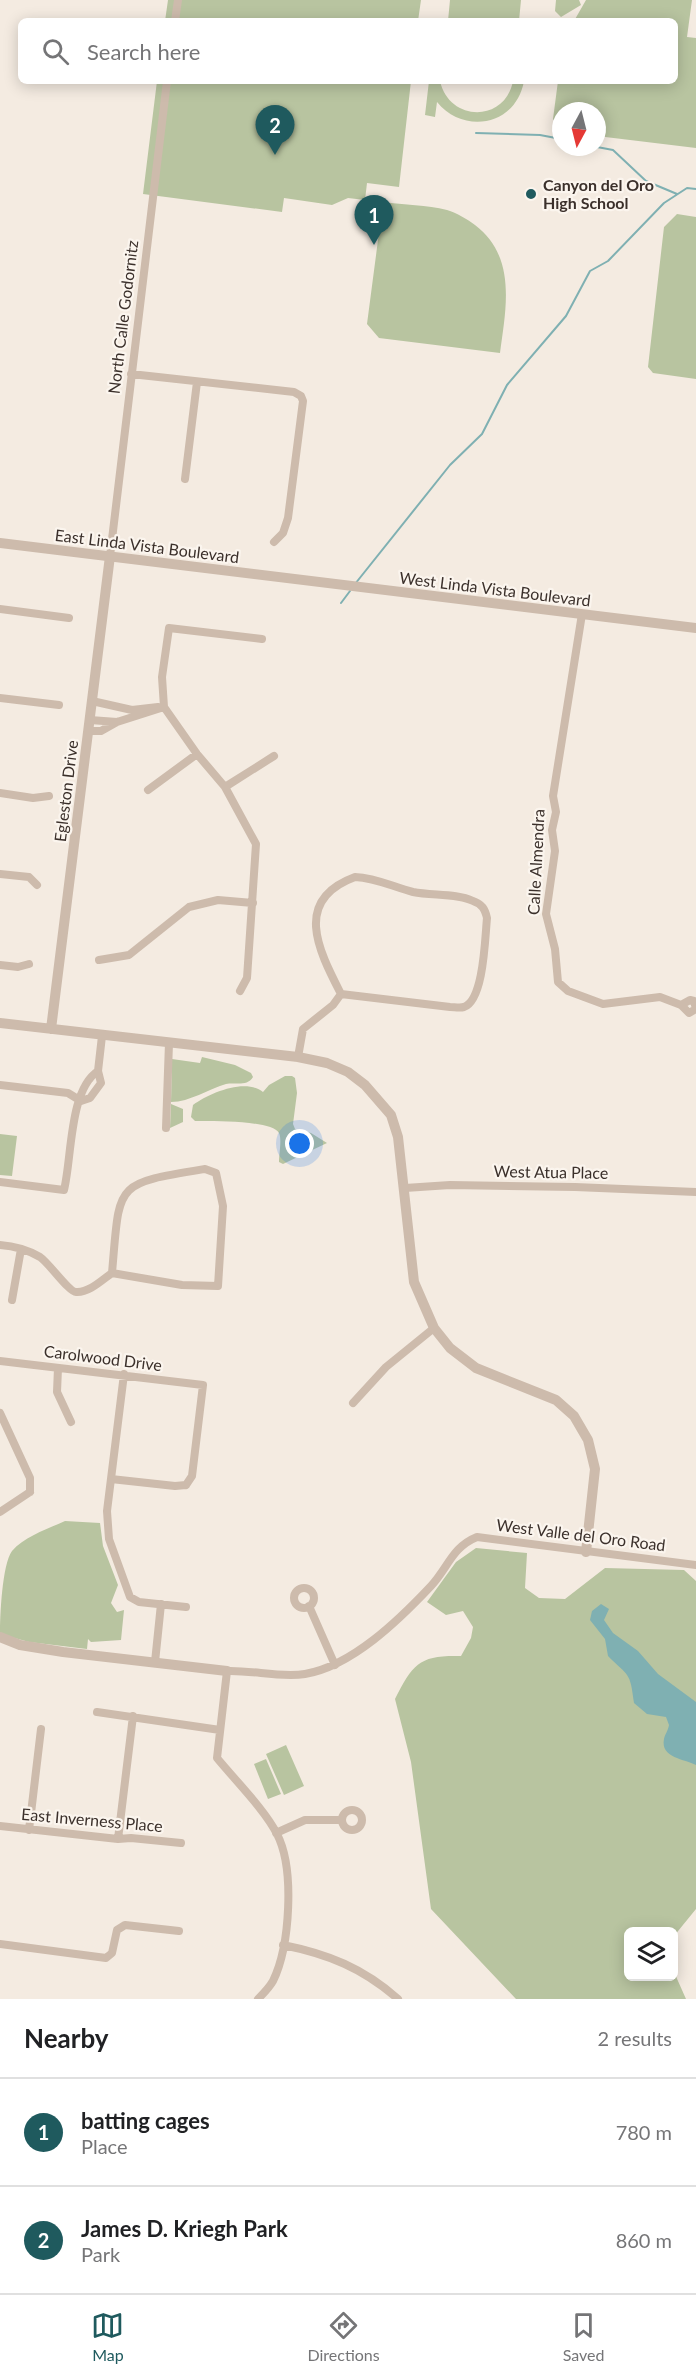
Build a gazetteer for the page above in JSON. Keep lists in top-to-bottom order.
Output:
{
  "streets": {
    "street": [
      "North Calle Godornitz",
      "East Linda Vista Boulevard",
      "West Linda Vista Boulevard",
      "Egleston Drive",
      "Calle Almendra",
      "West Atua Place",
      "Carolwood Drive",
      "West Valle del Oro Road",
      "East Inverness Place"
    ]
  },
  "crossings": [
    ["North Calle Godornitz", "East Linda Vista Boulevard"],
    ["North Calle Godornitz", "Egleston Drive"],
    ["East Linda Vista Boulevard", "West Linda Vista Boulevard"],
    ["East Linda Vista Boulevard", "Egleston Drive"],
    ["West Linda Vista Boulevard", "Calle Almendra"]
  ],
  "places": ["Canyon del Oro High School"],
  "north": "bottom",
  "page": {
    "search": "Search here",
    "pins": ["2", "1"],
    "heading": ["Nearby", "2 results"],
    "list": [
      {
        "mark": "1",
        "name": "batting cages",
        "note": "Place",
        "value": "780 m"
      },
      {
        "mark": "2",
        "name": "James D. Kriegh Park",
        "note": "Park",
        "value": "860 m"
      }
    ],
    "nav": ["Map", "Directions", "Saved"]
  }
}
